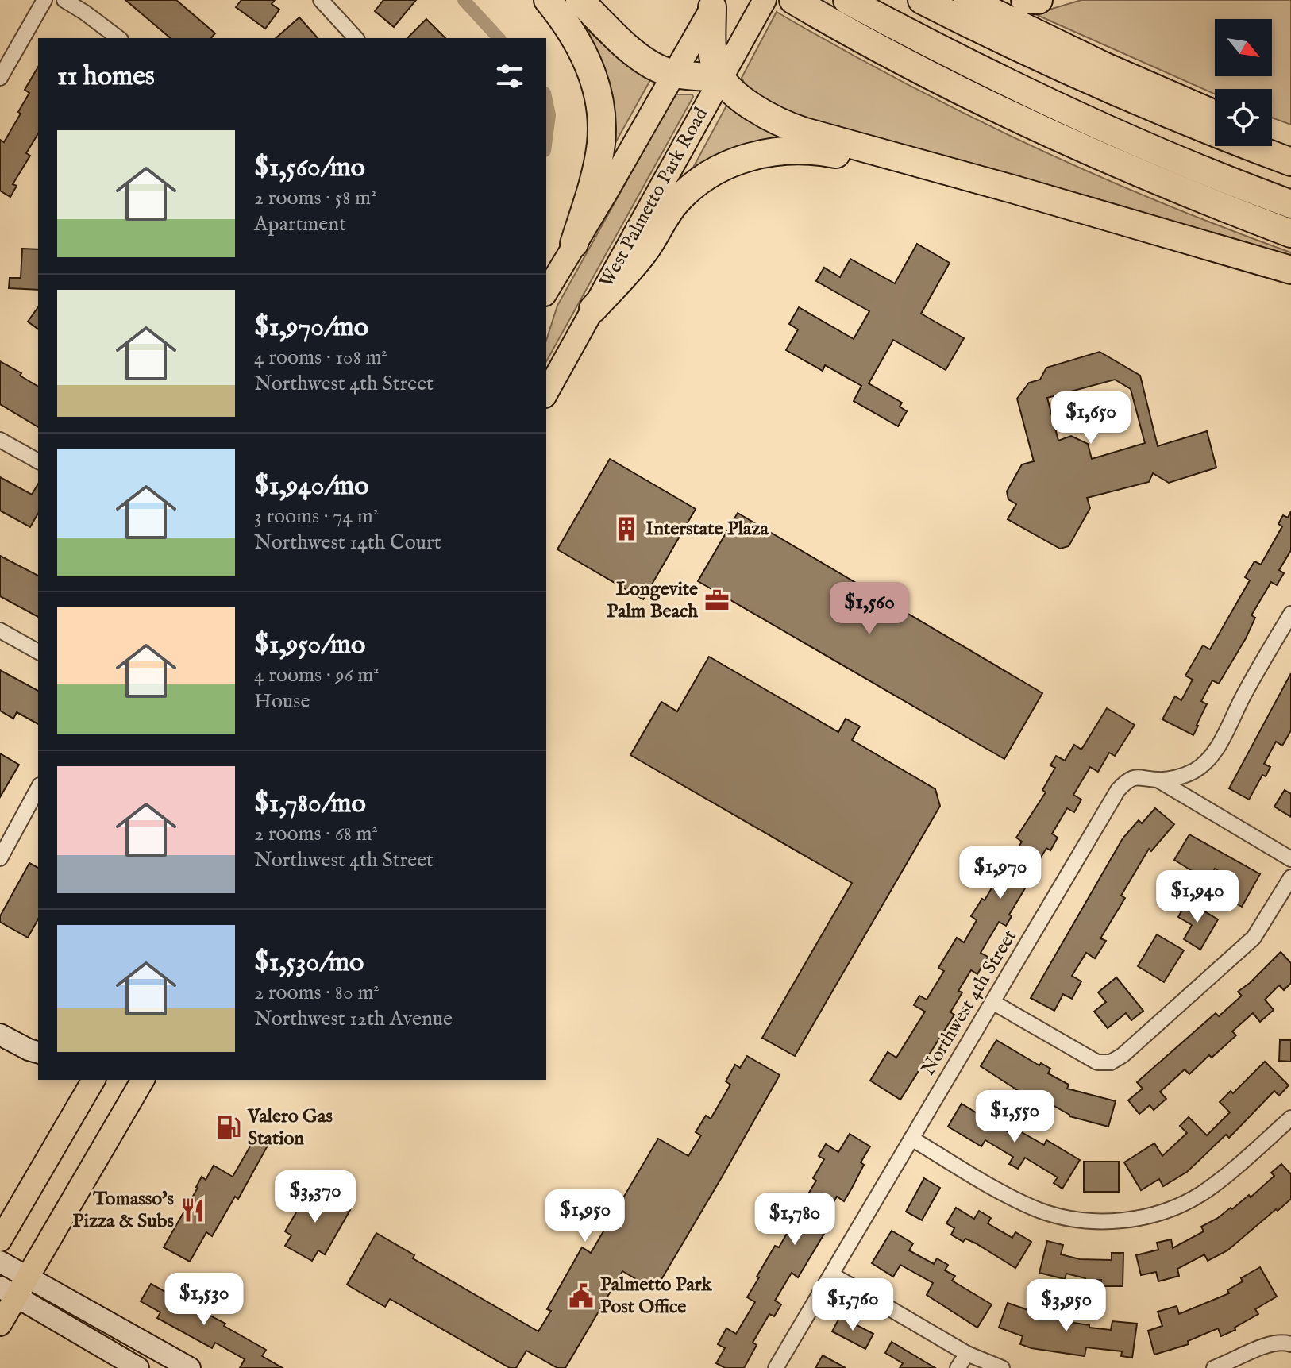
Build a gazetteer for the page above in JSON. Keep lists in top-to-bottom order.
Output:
{
  "streets": {
    "main road": ["West Palmetto Park Road"],
    "street": ["Northwest 4th Street"]
  },
  "places": {
    "building": ["Interstate Plaza"],
    "office": ["Longevite Palm Beach"],
    "fuel station": ["Valero Gas Station"],
    "restaurant": ["Tomasso's Pizza & Subs"],
    "public building": ["Palmetto Park Post Office"]
  },
  "north": "bottom right",
  "page": {
    "heading": "11 homes",
    "list": [
      {
        "name": "$1,560/mo",
        "note": "2 rooms · 58 m² · Apartment"
      },
      {
        "name": "$1,970/mo",
        "note": "4 rooms · 108 m² · Northwest 4th Street"
      },
      {
        "name": "$1,940/mo",
        "note": "3 rooms · 74 m² · Northwest 14th Court"
      },
      {
        "name": "$1,950/mo",
        "note": "4 rooms · 96 m² · House"
      },
      {
        "name": "$1,780/mo",
        "note": "2 rooms · 68 m² · Northwest 4th Street"
      },
      {
        "name": "$1,530/mo",
        "note": "2 rooms · 80 m² · Northwest 12th Avenue"
      }
    ],
    "price": [
      "$1,650",
      "$1,560",
      "$1,970",
      "$1,940",
      "$1,550",
      "$3,370",
      "$1,950",
      "$1,780",
      "$1,530",
      "$1,760",
      "$3,950"
    ]
  }
}
